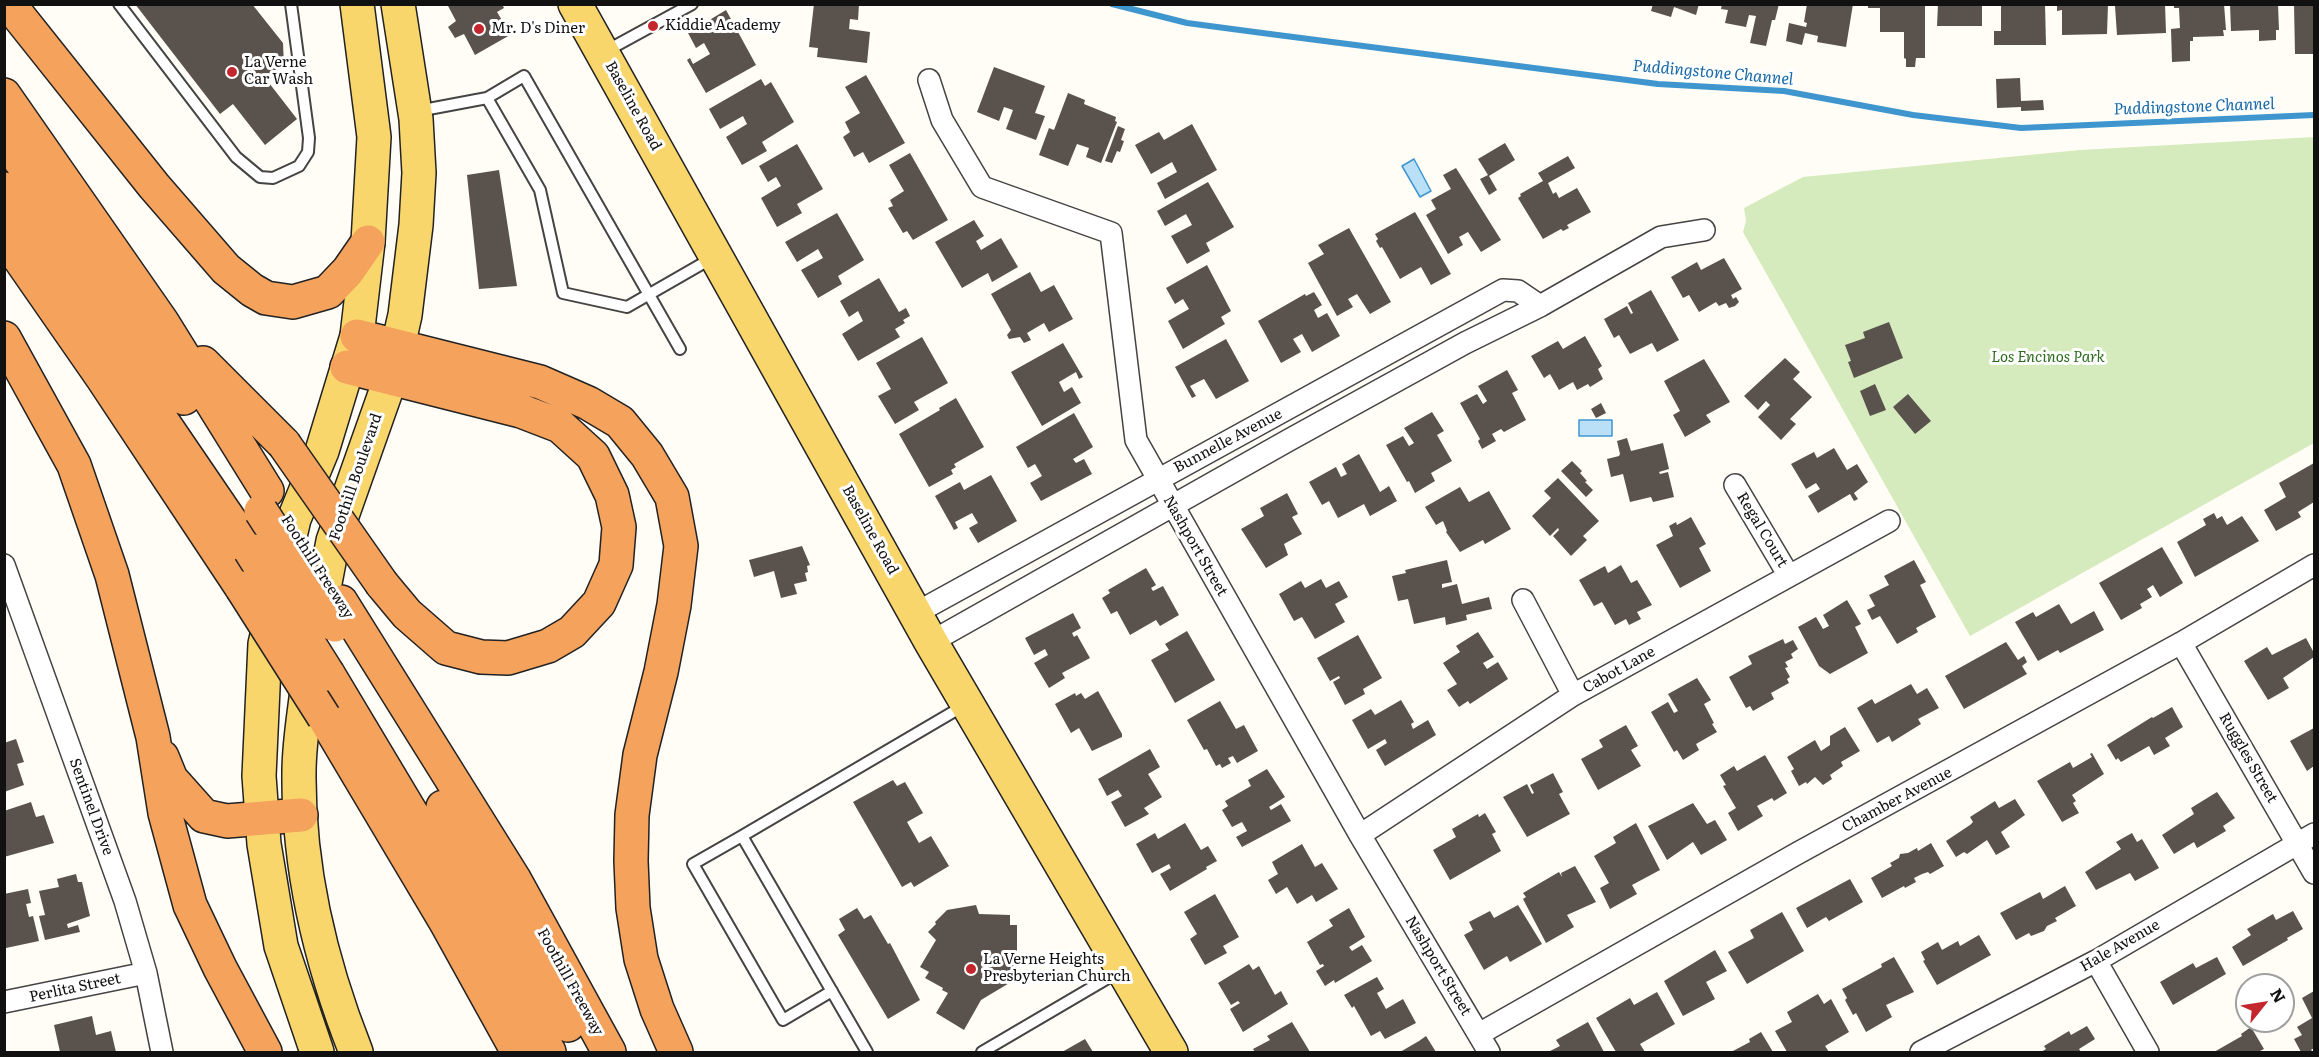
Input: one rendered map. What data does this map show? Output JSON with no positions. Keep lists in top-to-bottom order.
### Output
{
  "streets": {
    "highway": ["Foothill Freeway"],
    "main road": ["Baseline Road", "Foothill Boulevard"],
    "street": [
      "Bunnelle Avenue",
      "Regal Court",
      "Nashport Street",
      "Cabot Lane",
      "Ruggles Street",
      "Chamber Avenue",
      "Sentinel Drive",
      "Hale Avenue",
      "Perlita Street"
    ]
  },
  "crossings": [
    ["Baseline Road", "Bunnelle Avenue"],
    ["Bunnelle Avenue", "Nashport Street"],
    ["Regal Court", "Cabot Lane"],
    ["Nashport Street", "Cabot Lane"],
    ["Nashport Street", "Chamber Avenue"],
    ["Ruggles Street", "Chamber Avenue"],
    ["Ruggles Street", "Hale Avenue"],
    ["Sentinel Drive", "Perlita Street"]
  ],
  "water": ["Puddingstone Channel"],
  "parks": ["Los Encinos Park"],
  "places": [
    "Kiddie Academy",
    "Mr. D's Diner",
    "La Verne Car Wash",
    "La Verne Heights Presbyterian Church"
  ],
  "north": "top right"
}
